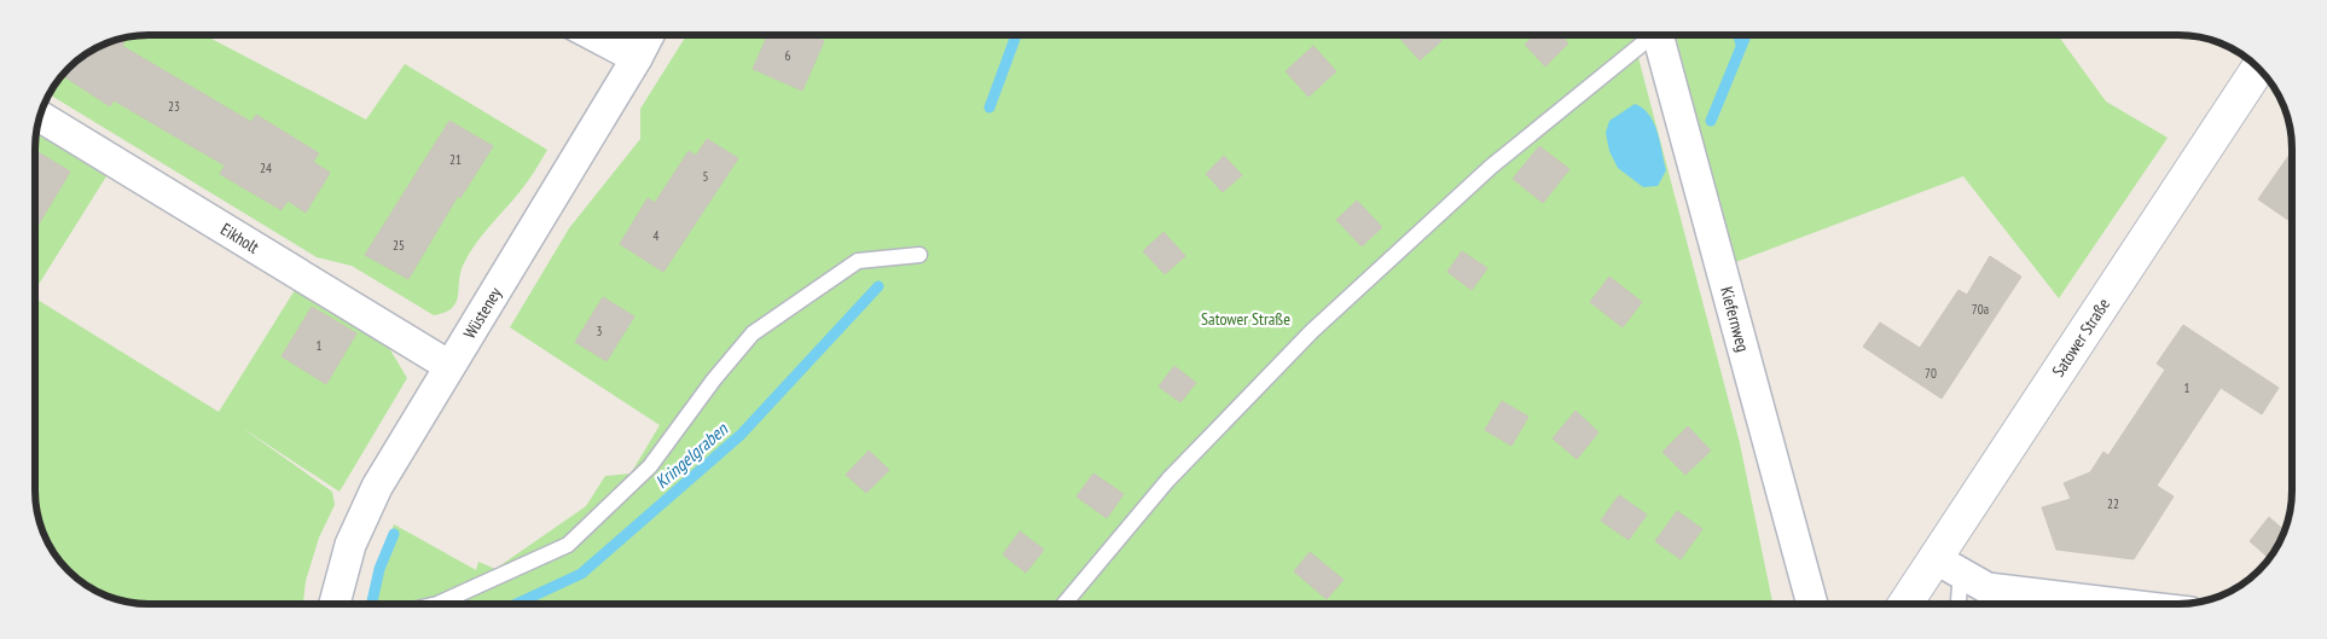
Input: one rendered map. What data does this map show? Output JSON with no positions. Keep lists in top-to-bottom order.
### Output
{
  "streets": {
    "main road": ["Satower Straße"],
    "street": ["Eikholt", "Wüsteney", "Kiefernweg"]
  },
  "crossings": [
    ["Eikholt", "Wüsteney"]
  ],
  "water": ["Kringelgraben"],
  "parks": ["Satower Straße"],
  "house_numbers": [
    "6",
    "23",
    "21",
    "24",
    "5",
    "4",
    "25",
    "70a",
    "3",
    "1",
    "70",
    "1",
    "22"
  ]
}
